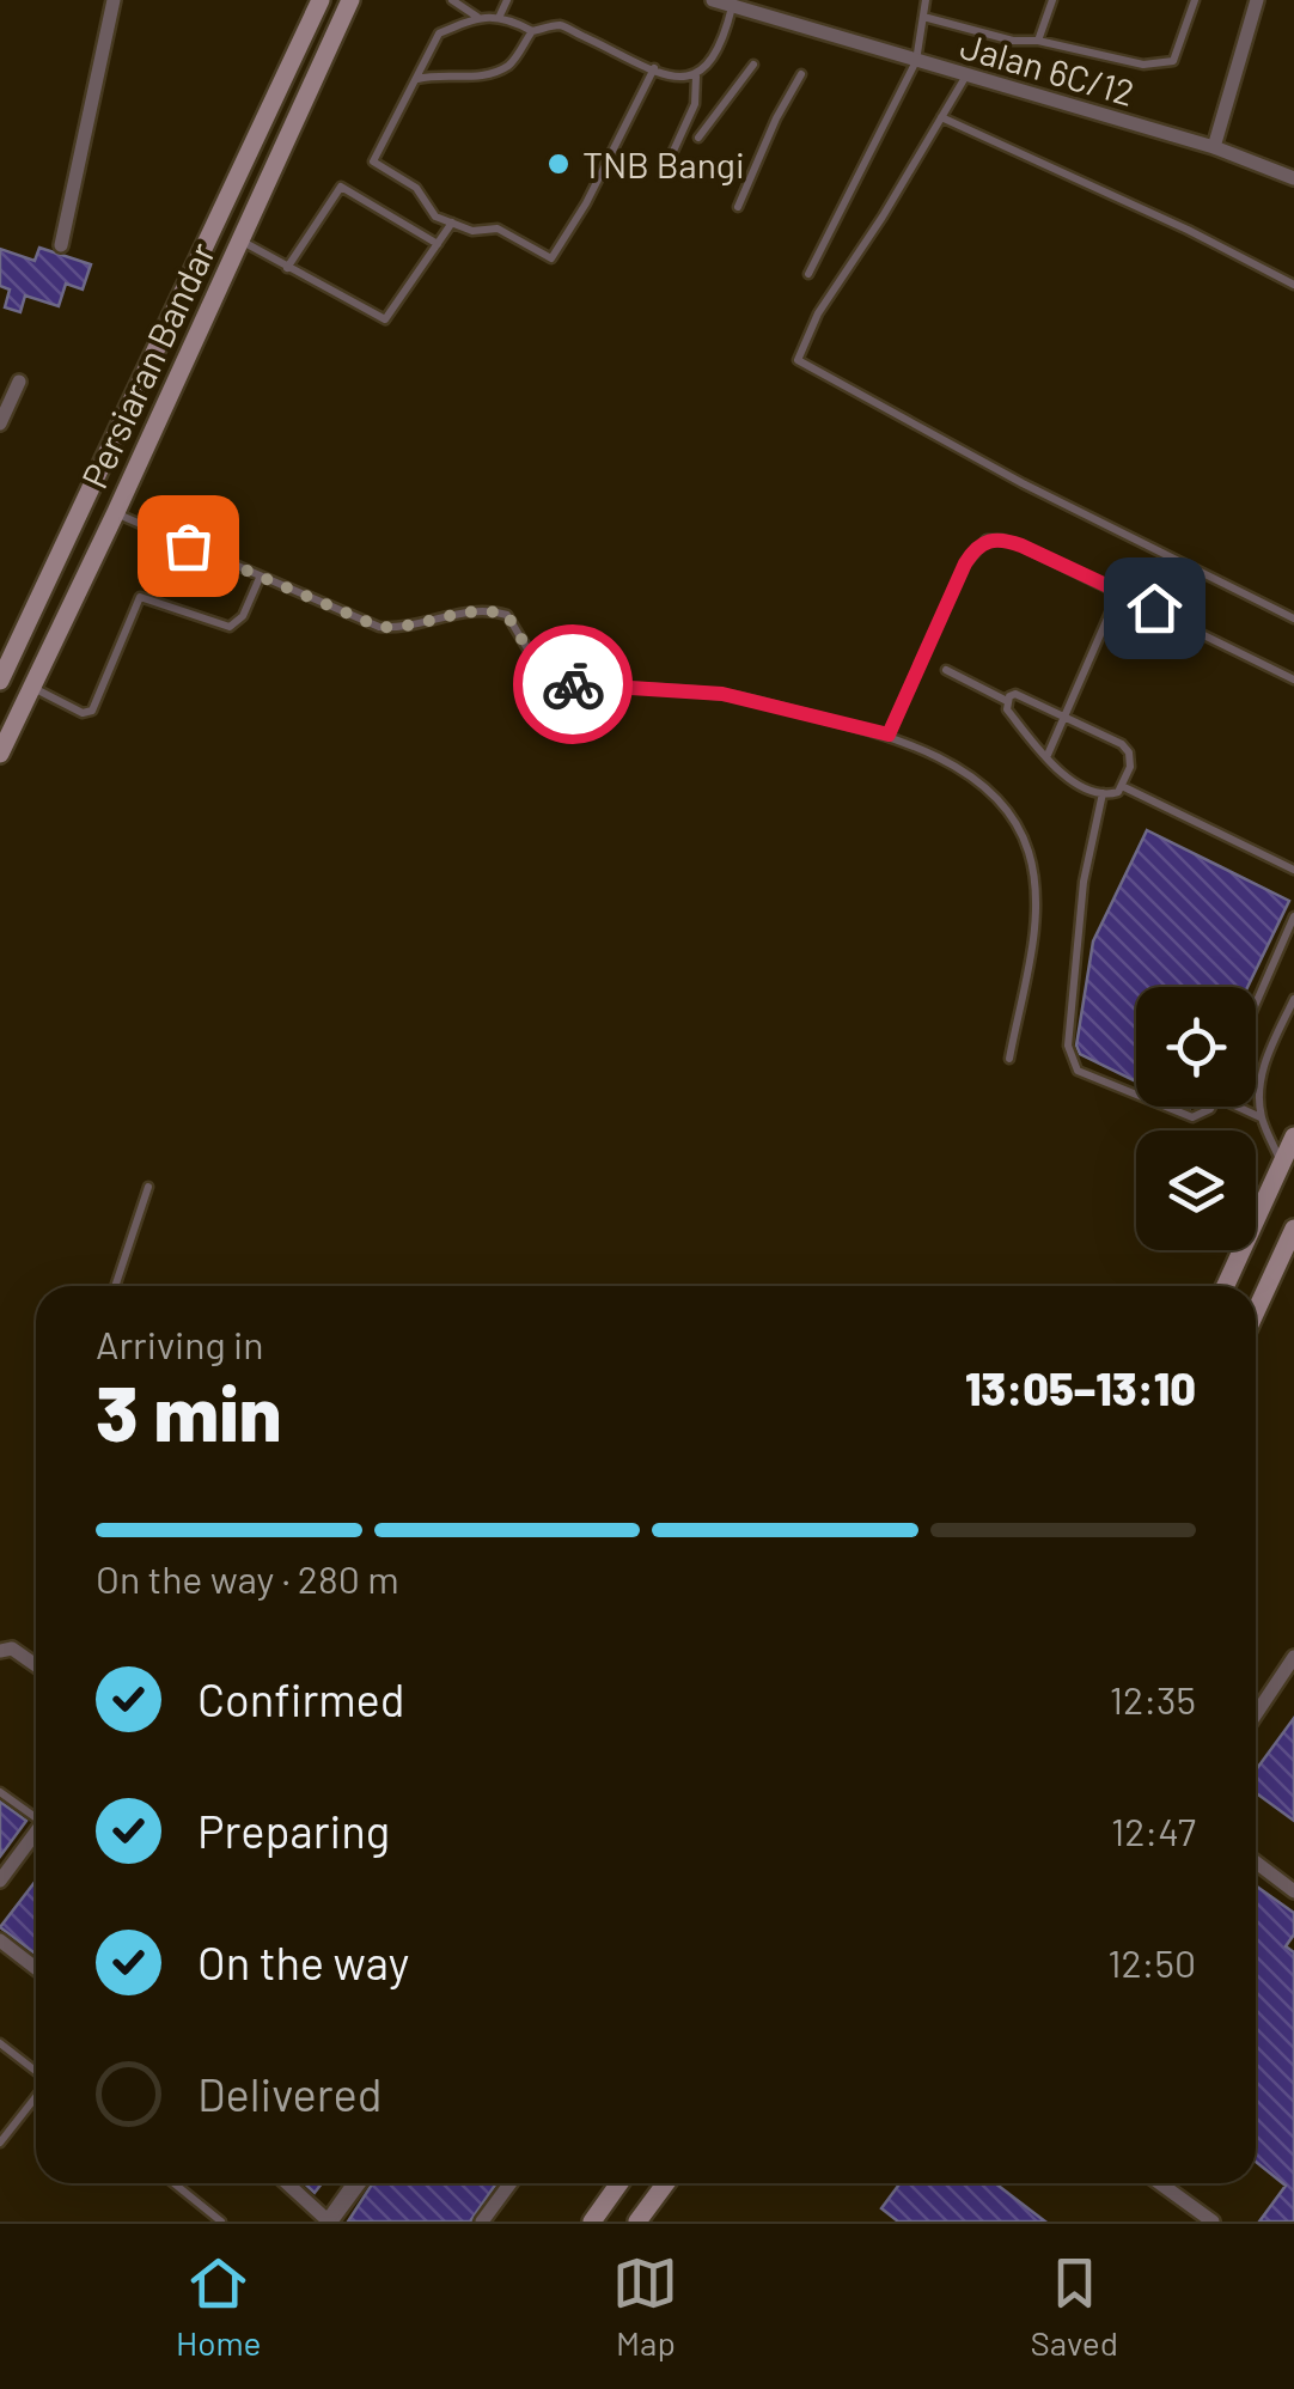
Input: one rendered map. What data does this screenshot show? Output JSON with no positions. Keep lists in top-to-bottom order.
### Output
{
  "streets": {
    "main road": ["Persiaran Bandar"],
    "street": ["Jalan 6C/12"]
  },
  "places": ["TNB Bangi"],
  "page": {
    "heading": ["3 min", "Arriving in", "13:05–13:10"],
    "bar": "On the way · 280 m",
    "list": [
      ["Confirmed", "12:35"],
      ["Preparing", "12:47"],
      ["On the way", "12:50"],
      "Delivered"
    ],
    "tabs": ["Home", "Map", "Saved"]
  }
}
